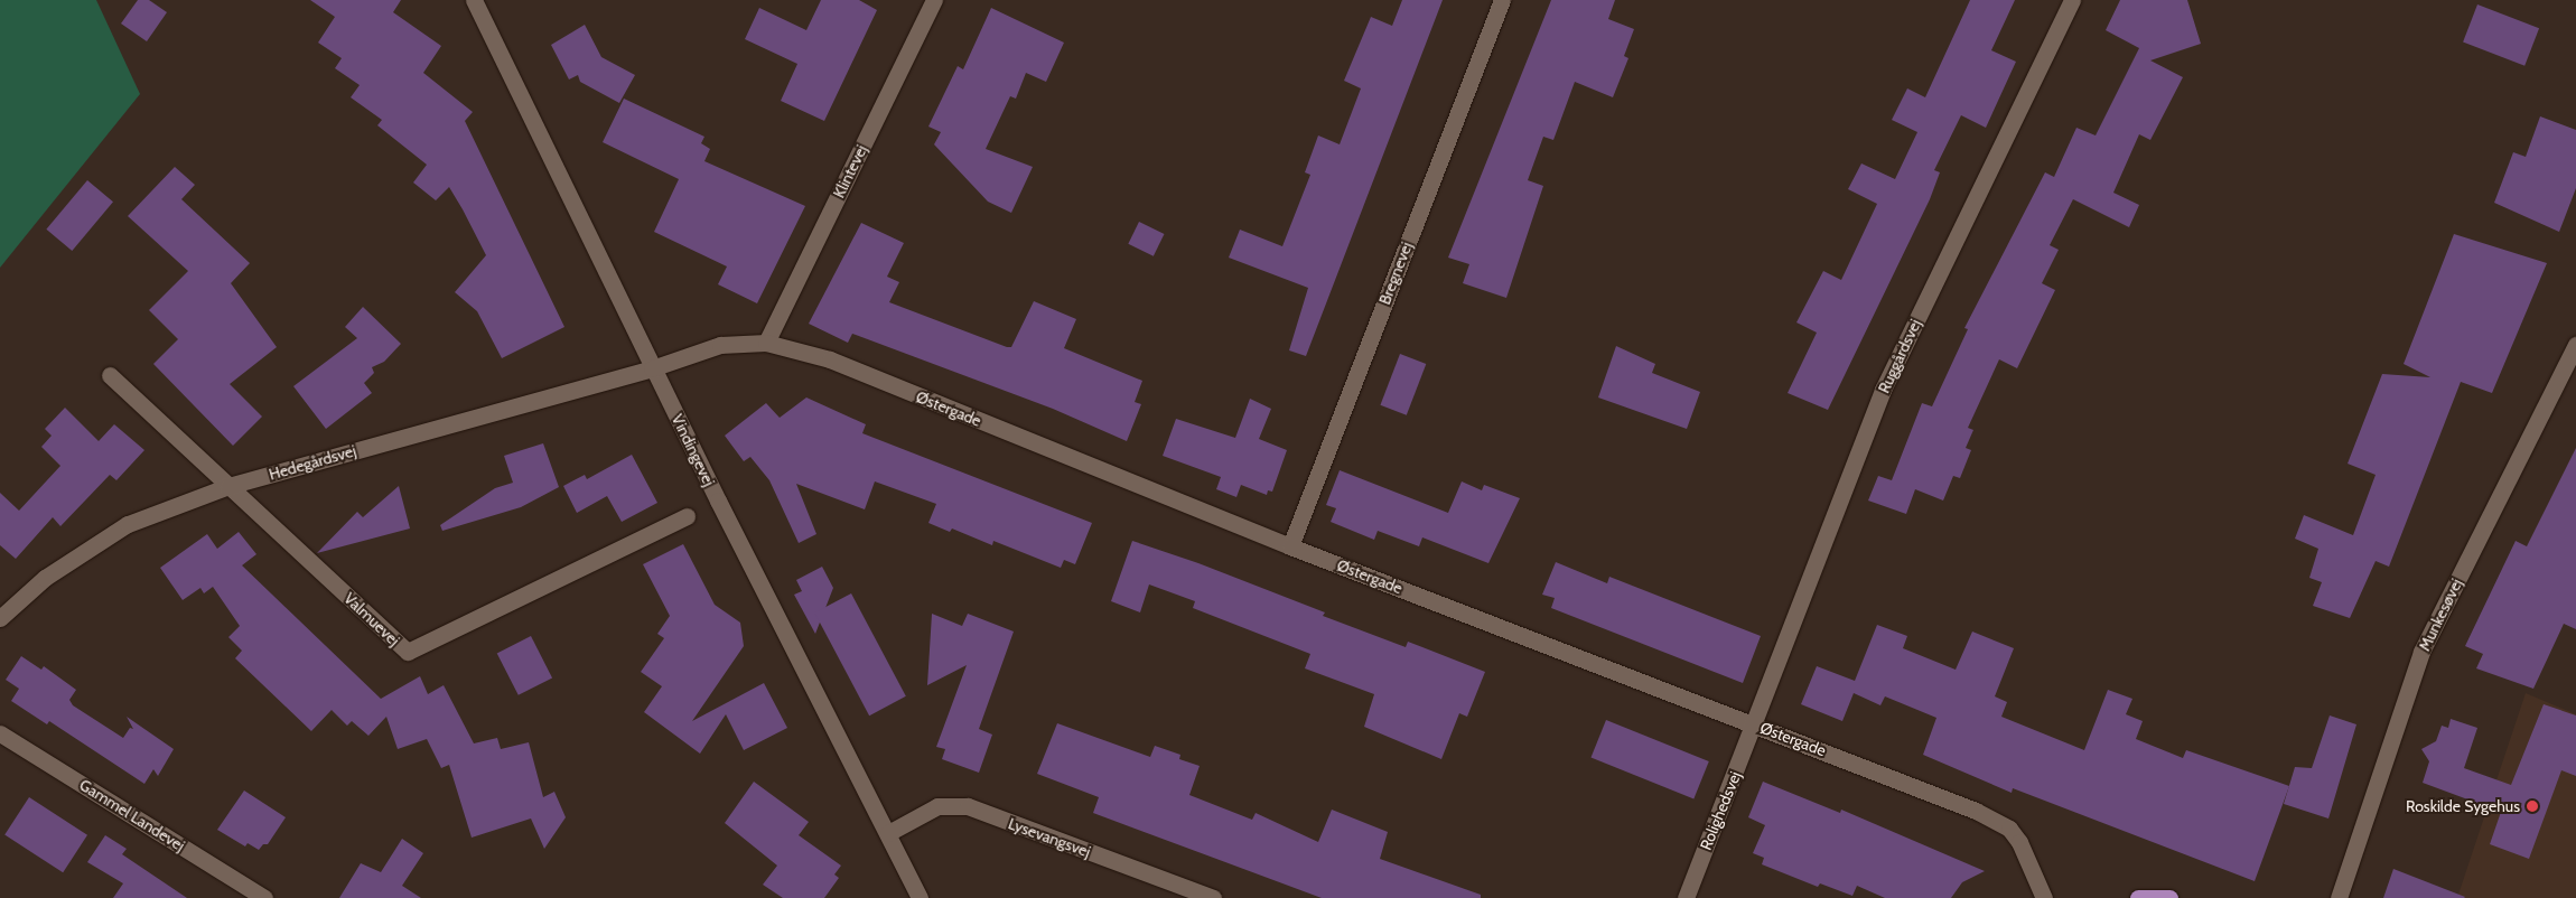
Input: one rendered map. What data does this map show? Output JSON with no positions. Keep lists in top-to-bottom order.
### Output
{
  "streets": {
    "street": [
      "Klintevej",
      "Bregnevej",
      "Ruggårdsvej",
      "Østergade",
      "Vindingevej",
      "Hedegårdsvej",
      "Munkesøvej",
      "Valmuevej",
      "Rolighedsvej",
      "Gammel Landevej",
      "Lysevangsvej"
    ]
  },
  "crossings": [
    ["Klintevej", "Østergade"],
    ["Bregnevej", "Østergade"],
    ["Ruggårdsvej", "Østergade"],
    ["Ruggårdsvej", "Rolighedsvej"],
    ["Østergade", "Vindingevej"],
    ["Østergade", "Hedegårdsvej"],
    ["Østergade", "Rolighedsvej"],
    ["Vindingevej", "Hedegårdsvej"],
    ["Vindingevej", "Lysevangsvej"],
    ["Hedegårdsvej", "Valmuevej"]
  ],
  "places": ["Roskilde Sygehus"]
}
